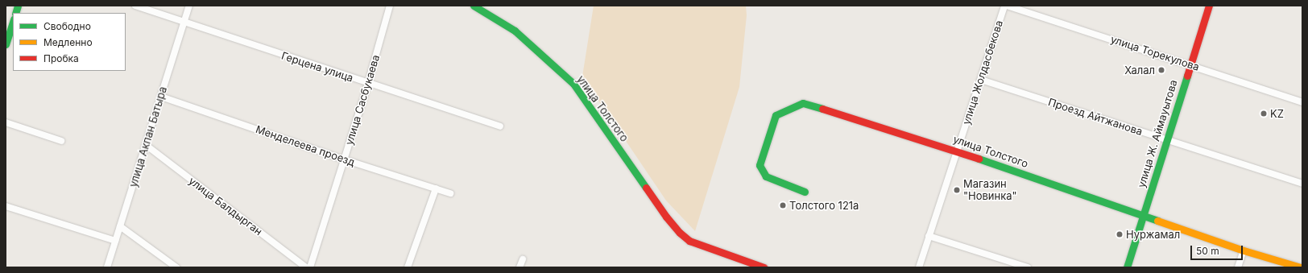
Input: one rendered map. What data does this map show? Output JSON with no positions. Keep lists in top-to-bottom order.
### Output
{
  "streets": {
    "street": [
      "улица Торекулова",
      "Герцена улица",
      "улица Жолдасбекова",
      "улица Сасбукаева",
      "улица Толстого",
      "Проезд Айтжанова",
      "улица Ж. Аймауытова",
      "улица Акпан Батыра",
      "Менделеева проезд",
      "улица Балдырган"
    ]
  },
  "crossings": [
    ["улица Торекулова", "улица Ж. Аймауытова"],
    ["Герцена улица", "улица Сасбукаева"],
    ["Герцена улица", "улица Акпан Батыра"],
    ["улица Жолдасбекова", "улица Толстого"],
    ["улица Жолдасбекова", "Проезд Айтжанова"],
    ["улица Сасбукаева", "Менделеева проезд"],
    ["улица Толстого", "улица Ж. Аймауытова"],
    ["Проезд Айтжанова", "улица Ж. Аймауытова"],
    ["улица Акпан Батыра", "Менделеева проезд"],
    ["улица Акпан Батыра", "улица Балдырган"]
  ],
  "places": [
    "Халал",
    "KZ",
    "Магазин \"Новинка\"",
    "Толстого 121а",
    "Нуржамал"
  ],
  "legend": ["Свободно", "Медленно", "Пробка"],
  "scale_bar": "50 m"
}
